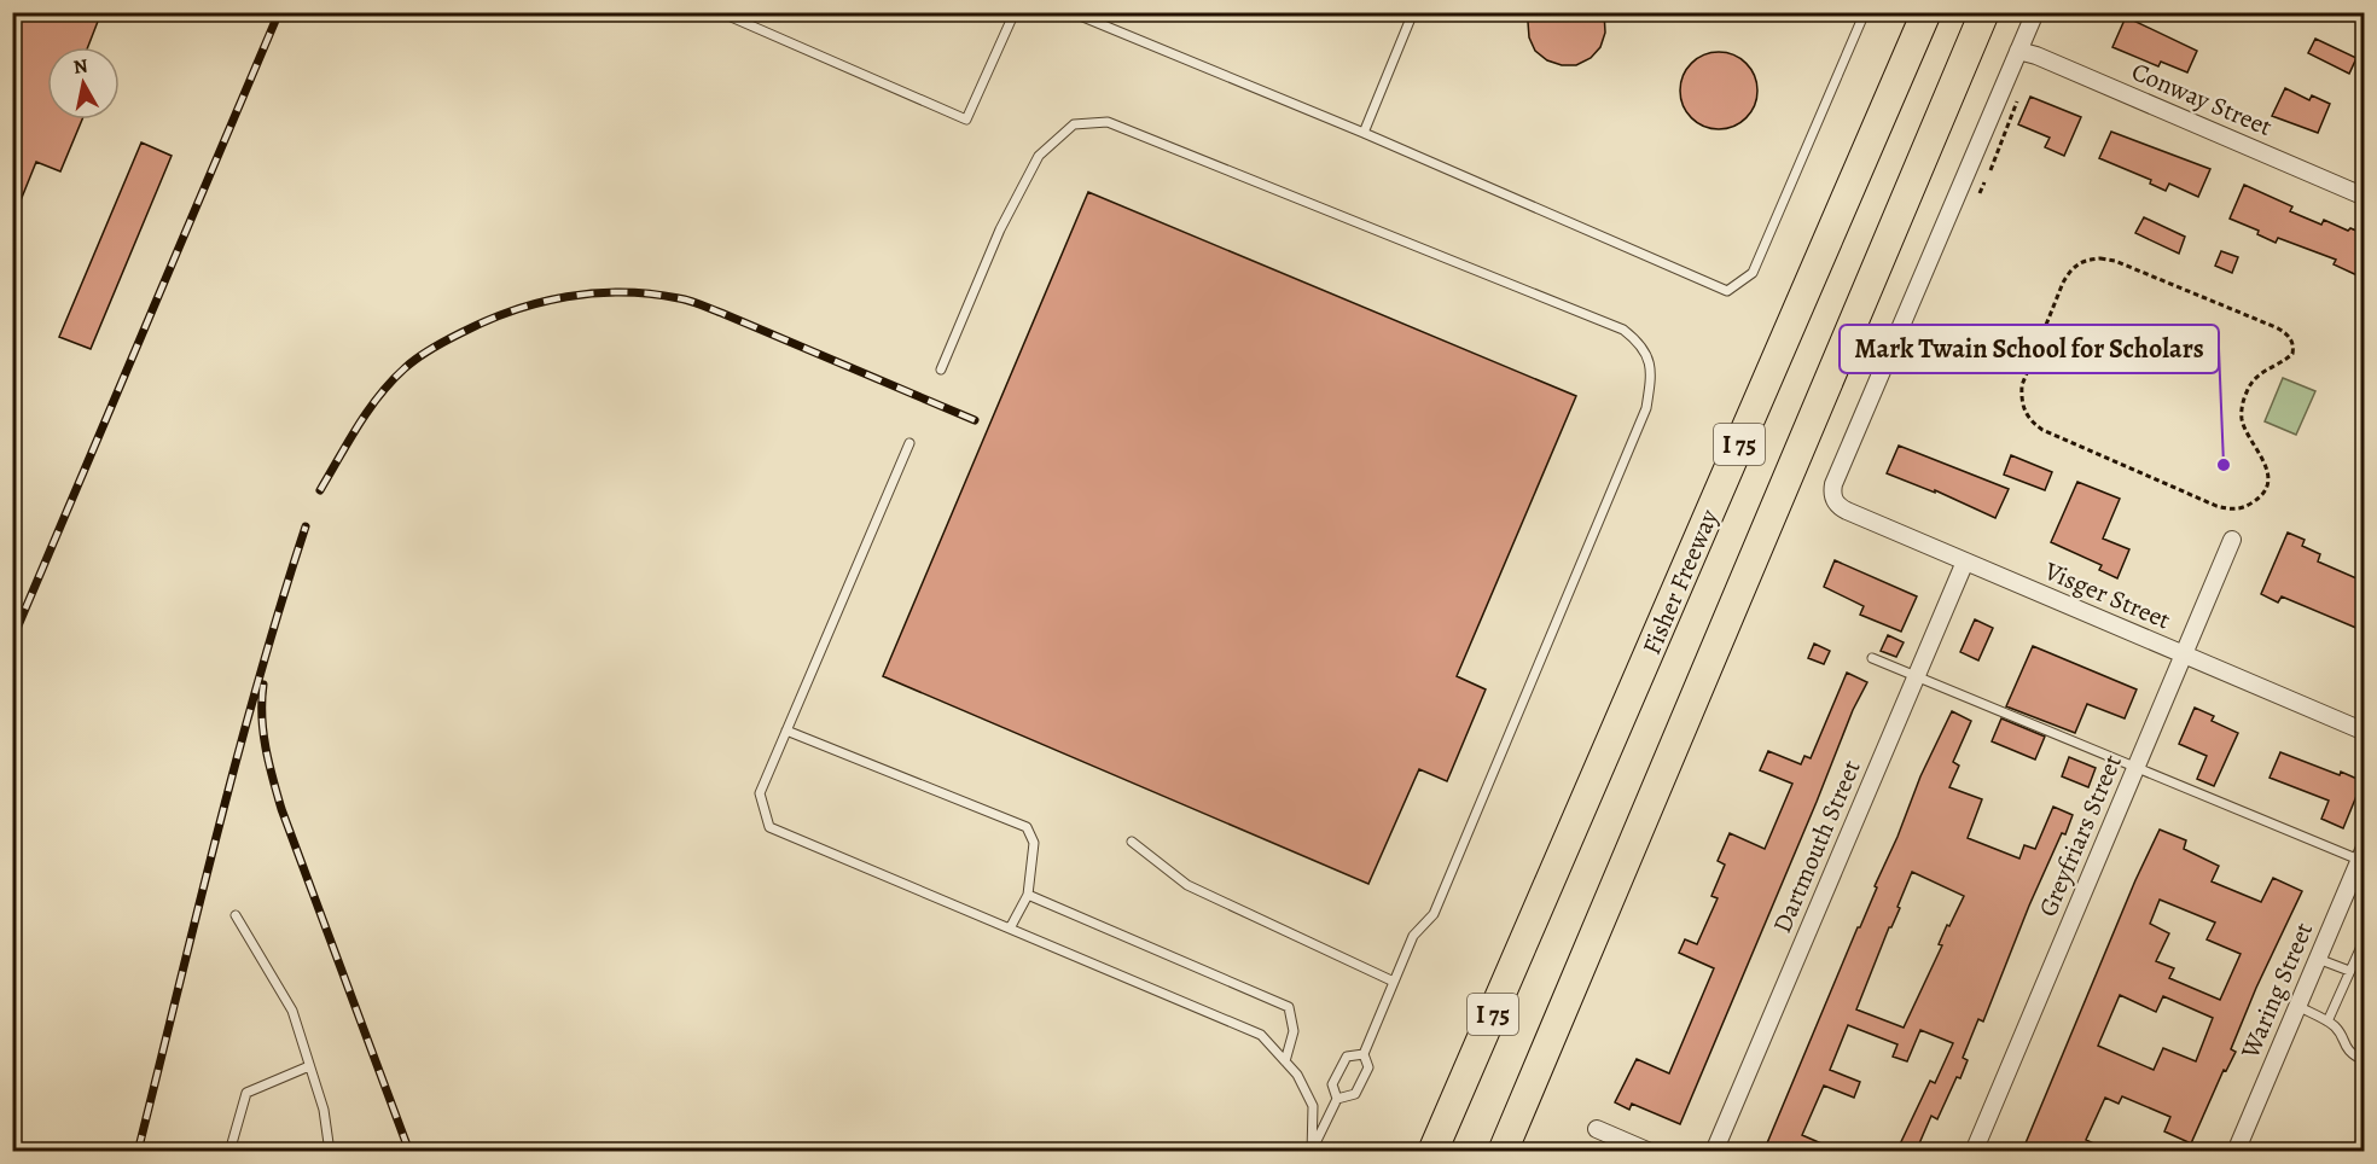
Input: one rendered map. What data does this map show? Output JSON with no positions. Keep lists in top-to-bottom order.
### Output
{
  "streets": {
    "highway": ["I 75", "Fisher Freeway"],
    "street": [
      "Conway Street",
      "Visger Street",
      "Greyfriars Street",
      "Dartmouth Street",
      "Waring Street"
    ]
  },
  "crossings": [
    ["Conway Street", "Visger Street"],
    ["Visger Street", "Greyfriars Street"],
    ["Visger Street", "Dartmouth Street"]
  ],
  "places": ["Mark Twain School for Scholars"],
  "north": "top"
}
